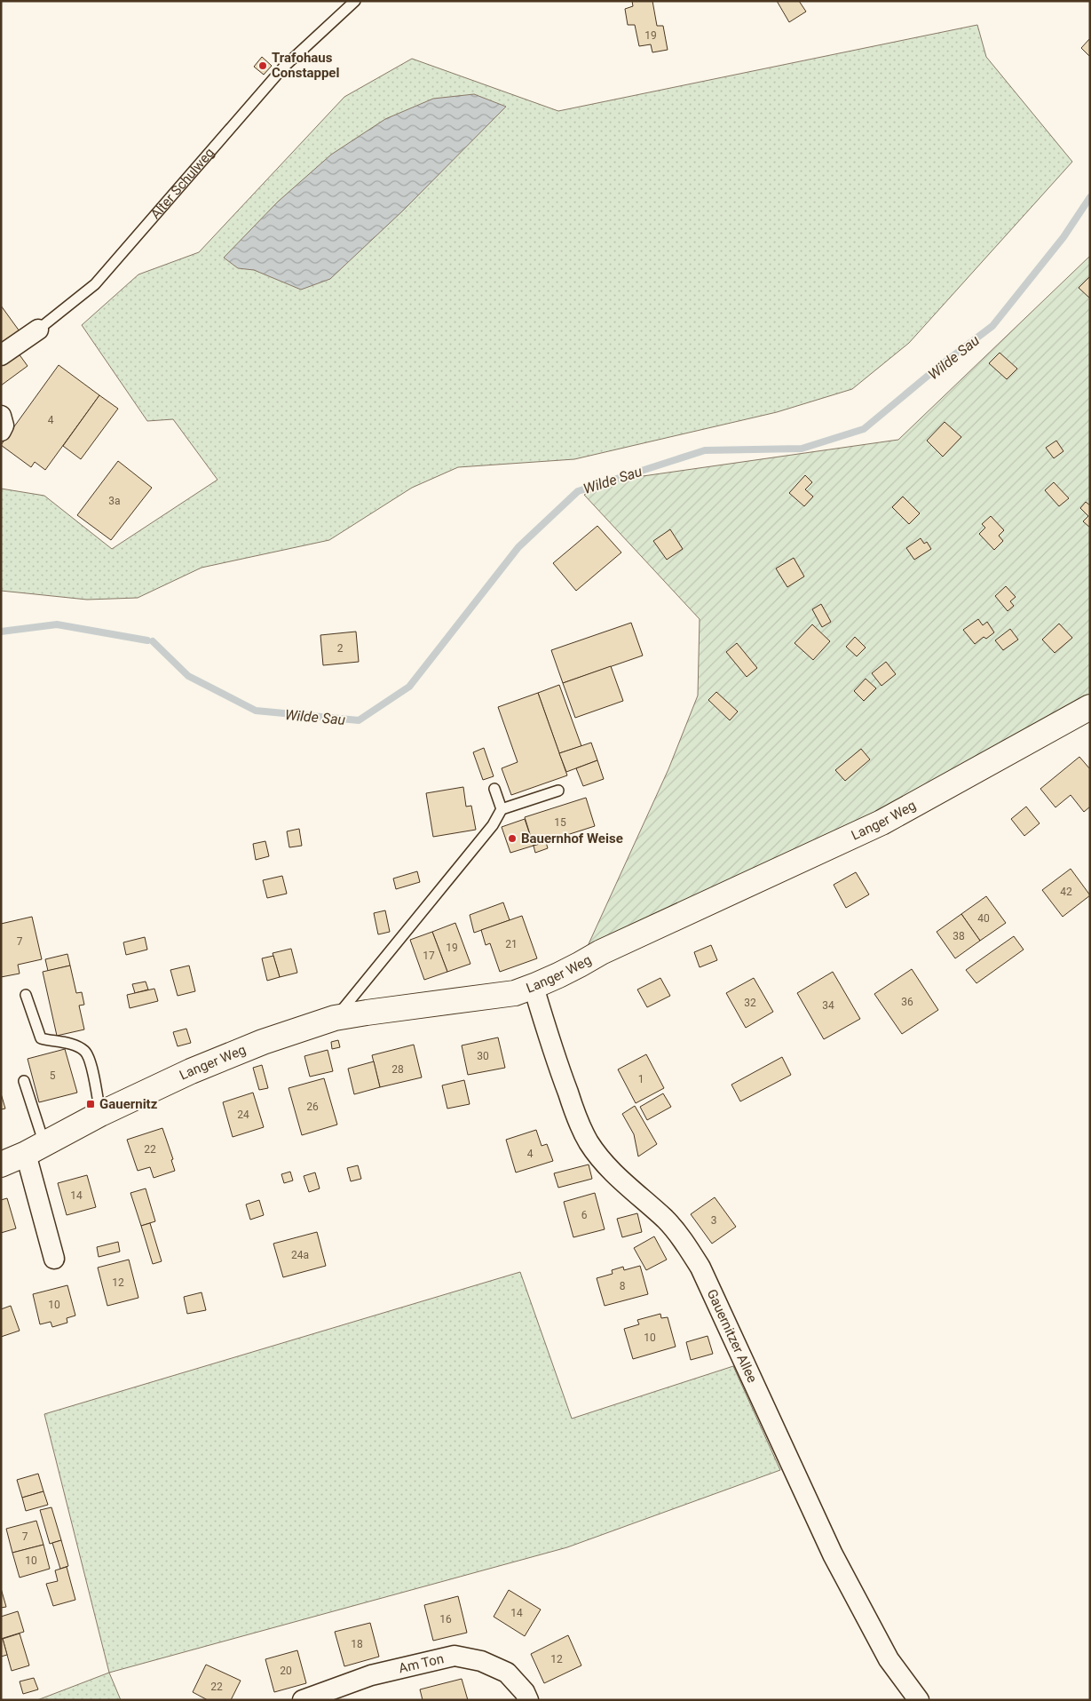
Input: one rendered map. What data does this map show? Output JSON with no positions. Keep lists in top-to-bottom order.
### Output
{
  "streets": {
    "street": [
      "Alter Schulweg",
      "Langer Weg",
      "Gauernitzer Allee",
      "Am Ton"
    ]
  },
  "crossings": [
    ["Langer Weg", "Gauernitzer Allee"]
  ],
  "water": ["Wilde Sau"],
  "places": {
    "other": ["Trafohaus Constappel", "Bauernhof Weise"],
    "transit": ["Gauernitz"]
  },
  "house_numbers": [
    "19",
    "4",
    "3a",
    "2",
    "15",
    "42",
    "40",
    "38",
    "7",
    "21",
    "19",
    "17",
    "36",
    "32",
    "34",
    "30",
    "28",
    "5",
    "1",
    "26",
    "24",
    "22",
    "4",
    "14",
    "6",
    "3",
    "24a",
    "12",
    "8",
    "10",
    "10",
    "7",
    "10",
    "14",
    "16",
    "18",
    "12",
    "20",
    "22"
  ]
}
